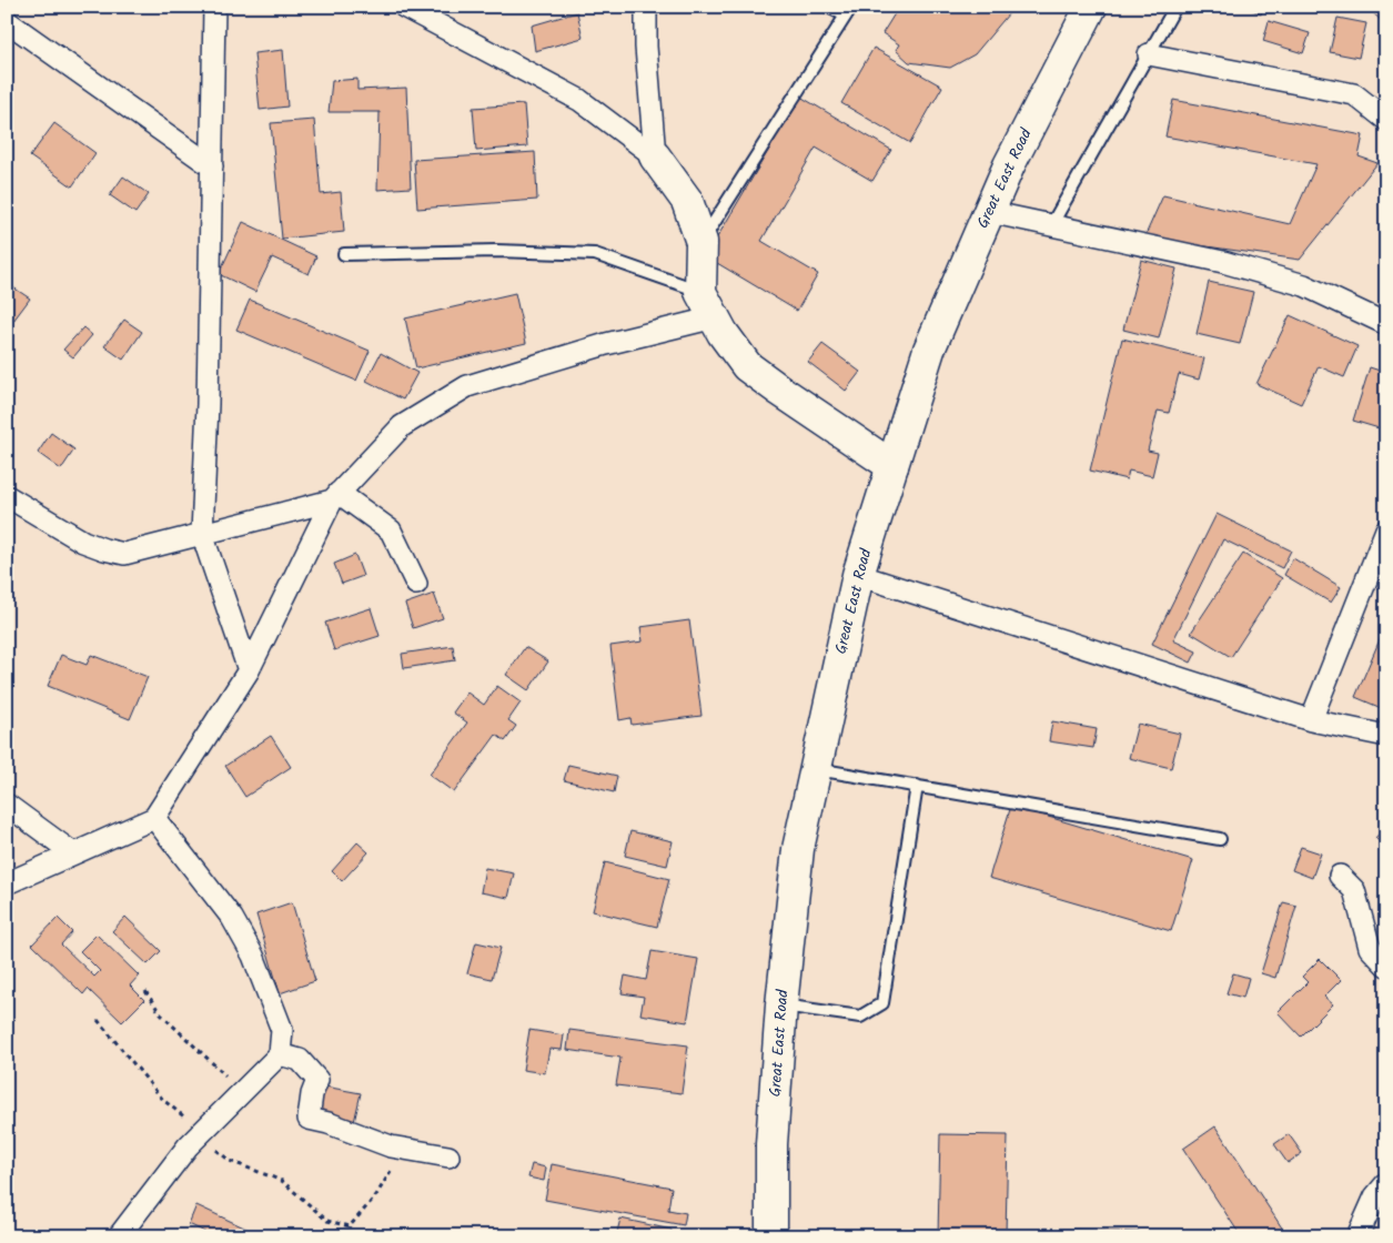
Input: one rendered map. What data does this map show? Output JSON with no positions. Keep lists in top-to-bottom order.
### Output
{
  "streets": {
    "main road": ["Great East Road"]
  }
}
